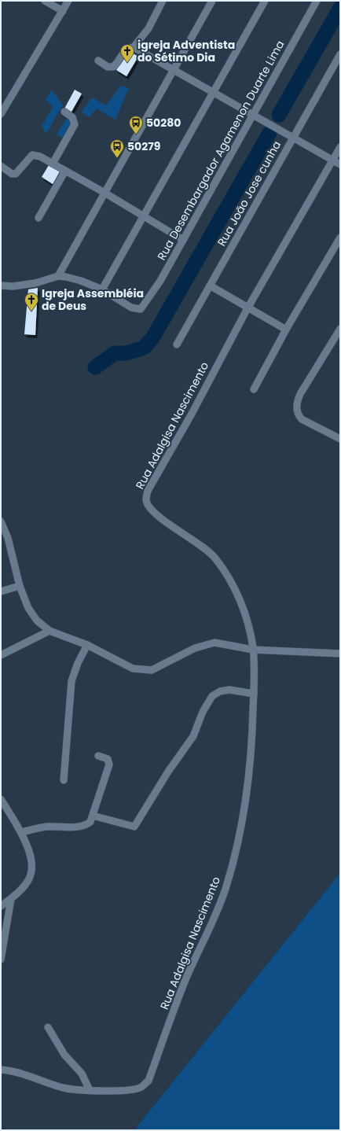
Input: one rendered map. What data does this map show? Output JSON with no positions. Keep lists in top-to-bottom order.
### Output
{
  "streets": {
    "street": ["Rua Desembargador Agamenon Duarte Lima", "Rua João Jose cunha", "Rua Adalgisa Nascimento"]
  },
  "places": {
    "church": ["igreja Adventista do Sétimo Dia", "Igreja Assembléia de Deus"],
    "bus stop": ["50280", "50279"]
  }
}
